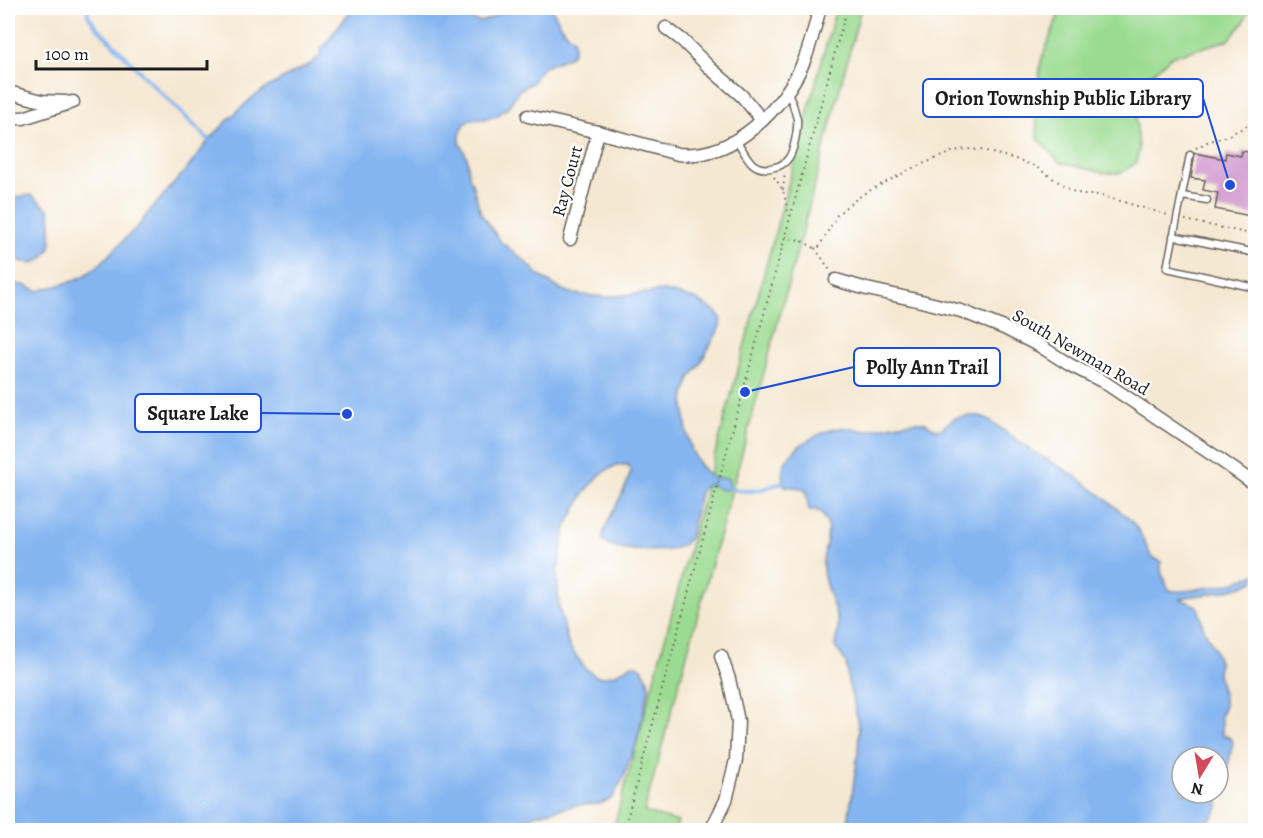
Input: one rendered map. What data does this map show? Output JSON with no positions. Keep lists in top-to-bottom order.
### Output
{
  "streets": {
    "street": ["Ray Court", "South Newman Road"]
  },
  "places": ["Orion Township Public Library", "Polly Ann Trail", "Square Lake"],
  "scale_bar": "100 m",
  "north": "bottom"
}
